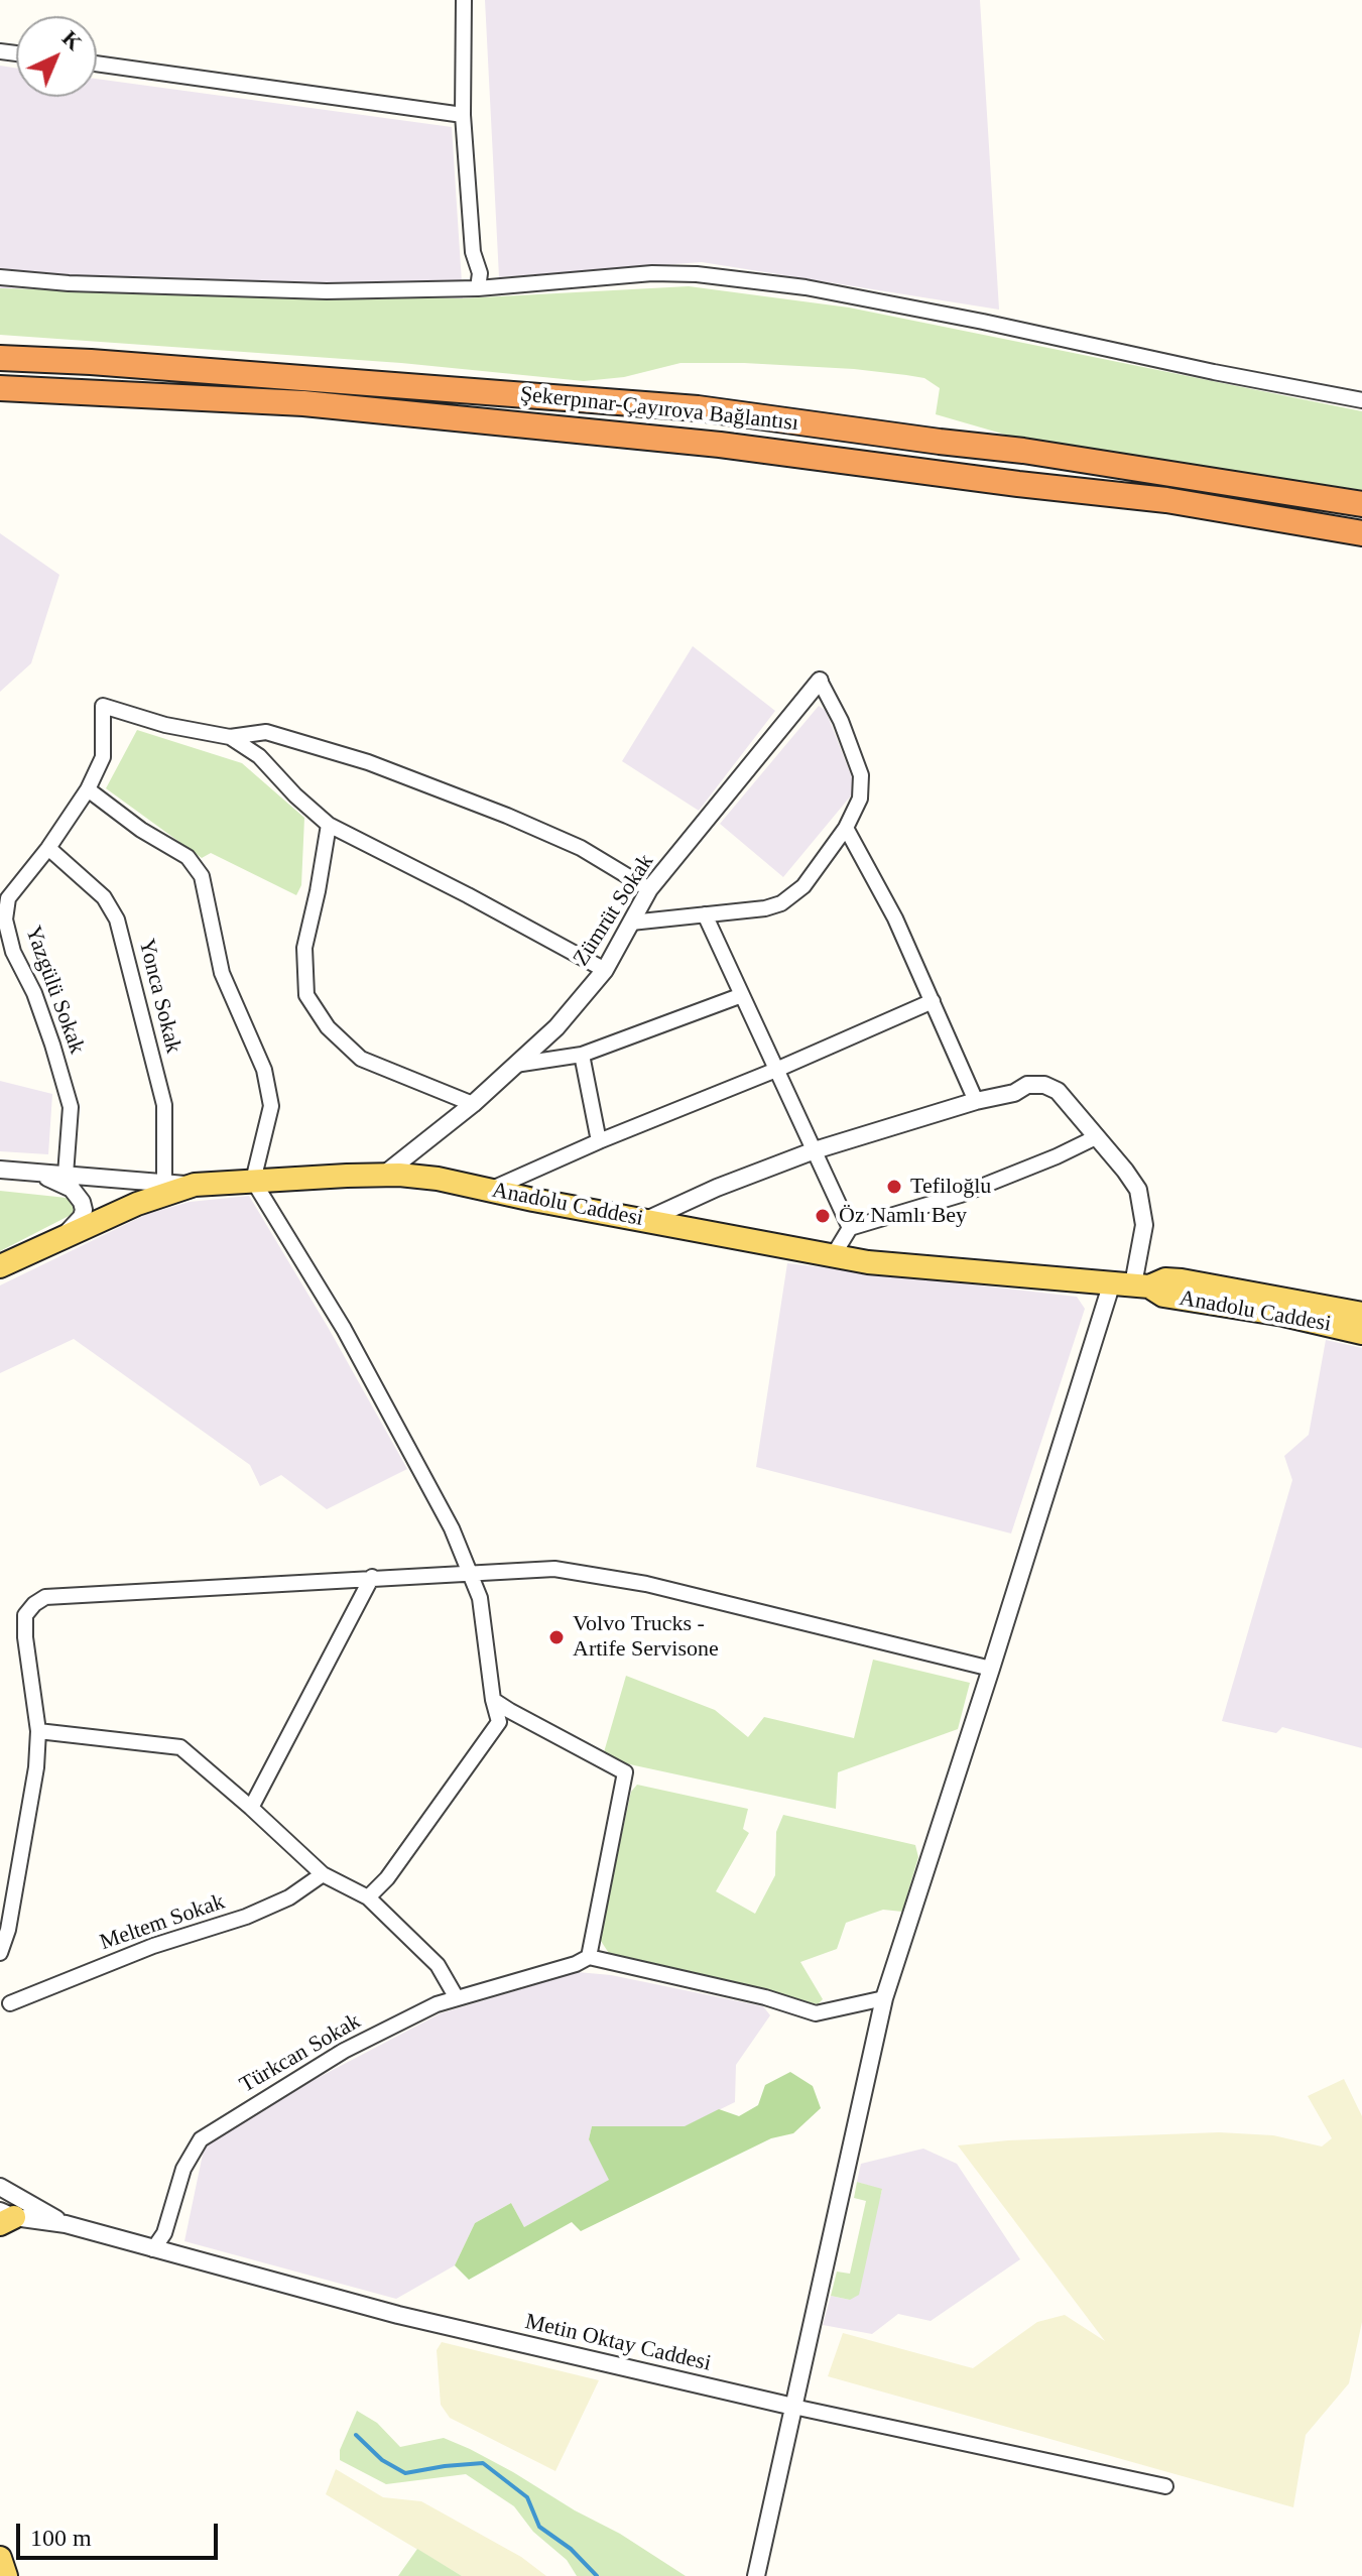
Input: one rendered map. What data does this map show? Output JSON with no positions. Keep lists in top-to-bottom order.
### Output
{
  "streets": {
    "highway": ["Şekerpınar-Çayırova Bağlantısı"],
    "main road": ["Anadolu Caddesi"],
    "street": [
      "Zümrüt Sokak",
      "Yazgülü Sokak",
      "Yonca Sokak",
      "Meltem Sokak",
      "Türkcan Sokak",
      "Metin Oktay Caddesi"
    ]
  },
  "crossings": [
    ["Zümrüt Sokak", "Anadolu Caddesi"],
    ["Yazgülü Sokak", "Yonca Sokak"],
    ["Türkcan Sokak", "Metin Oktay Caddesi"]
  ],
  "places": ["Tefiloğlu", "Öz Namlı Bey", "Volvo Trucks - Artife Servisone"],
  "scale_bar": "100 m",
  "north": "top right"
}
